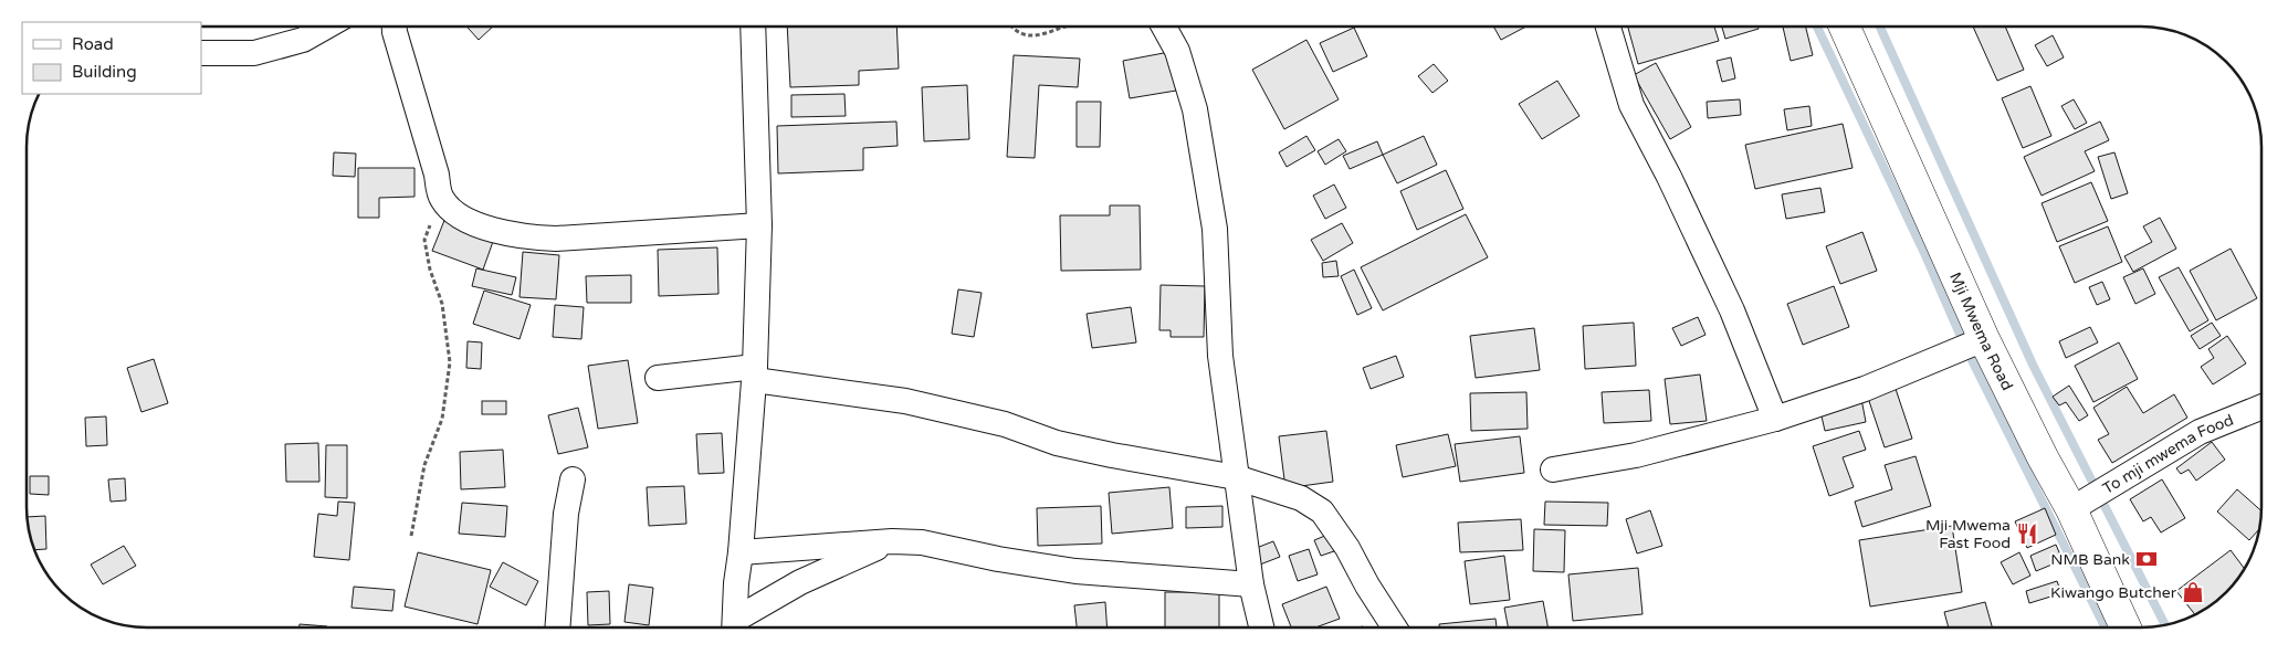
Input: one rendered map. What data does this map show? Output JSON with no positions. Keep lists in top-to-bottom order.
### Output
{
  "streets": {
    "main road": ["Mji Mwema Road"],
    "street": ["To mji mwema Food"]
  },
  "crossings": [
    ["Mji Mwema Road", "To mji mwema Food"]
  ],
  "places": {
    "restaurant": ["Mji Mwema Fast Food"],
    "bank": ["NMB Bank"],
    "shop": ["Kiwango Butcher"]
  },
  "legend": ["Road", "Building"]
}
